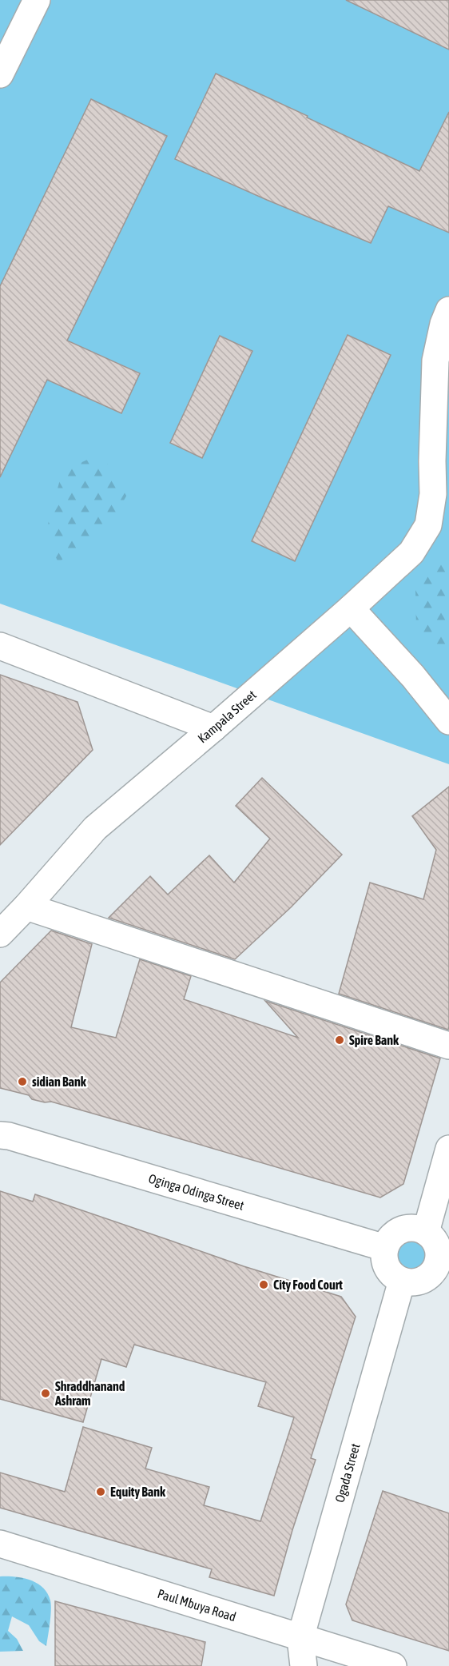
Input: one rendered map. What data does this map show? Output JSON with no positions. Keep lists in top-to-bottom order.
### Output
{
  "streets": {
    "street": [
      "Kampala Street",
      "Oginga Odinga Street",
      "Ogada Street",
      "Paul Mbuya Road"
    ]
  },
  "crossings": [
    ["Oginga Odinga Street", "Ogada Street"],
    ["Ogada Street", "Paul Mbuya Road"]
  ],
  "places": [
    "Spire Bank",
    "sidian Bank",
    "City Food Court",
    "Shraddhanand Ashram",
    "Equity Bank"
  ]
}
